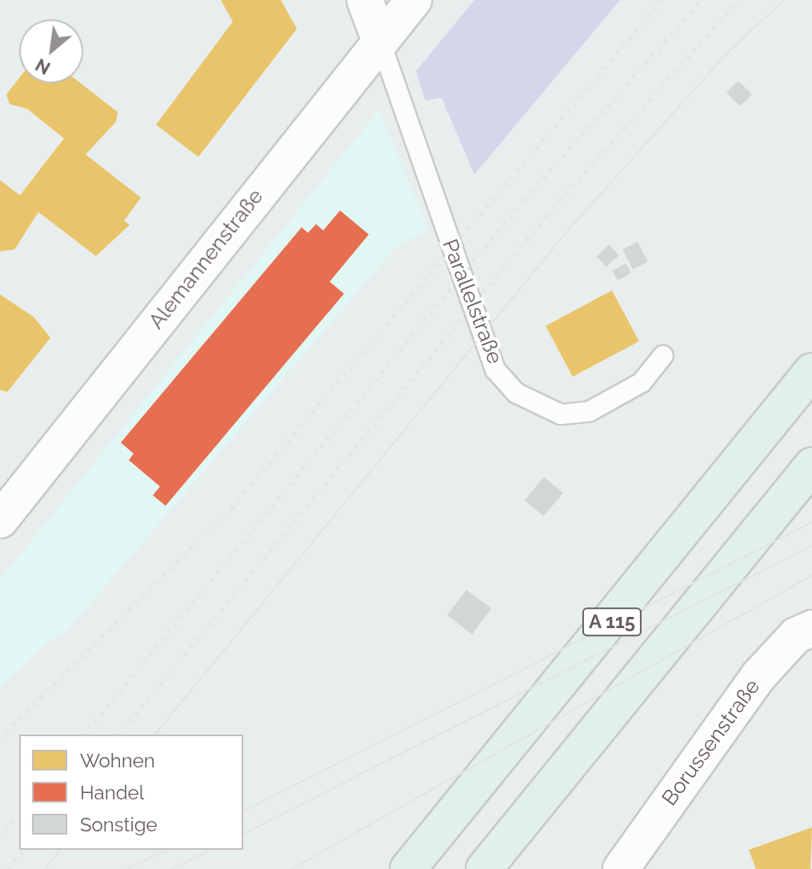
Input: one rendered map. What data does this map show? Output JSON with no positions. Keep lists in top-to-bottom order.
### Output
{
  "streets": {
    "highway": ["A 115"],
    "street": ["Alemannenstraße", "Borussenstraße"],
    "lane": ["Parallelstraße"]
  },
  "crossings": [
    ["Alemannenstraße", "Parallelstraße"]
  ],
  "legend": ["Wohnen", "Handel", "Sonstige"],
  "north": "bottom left"
}
